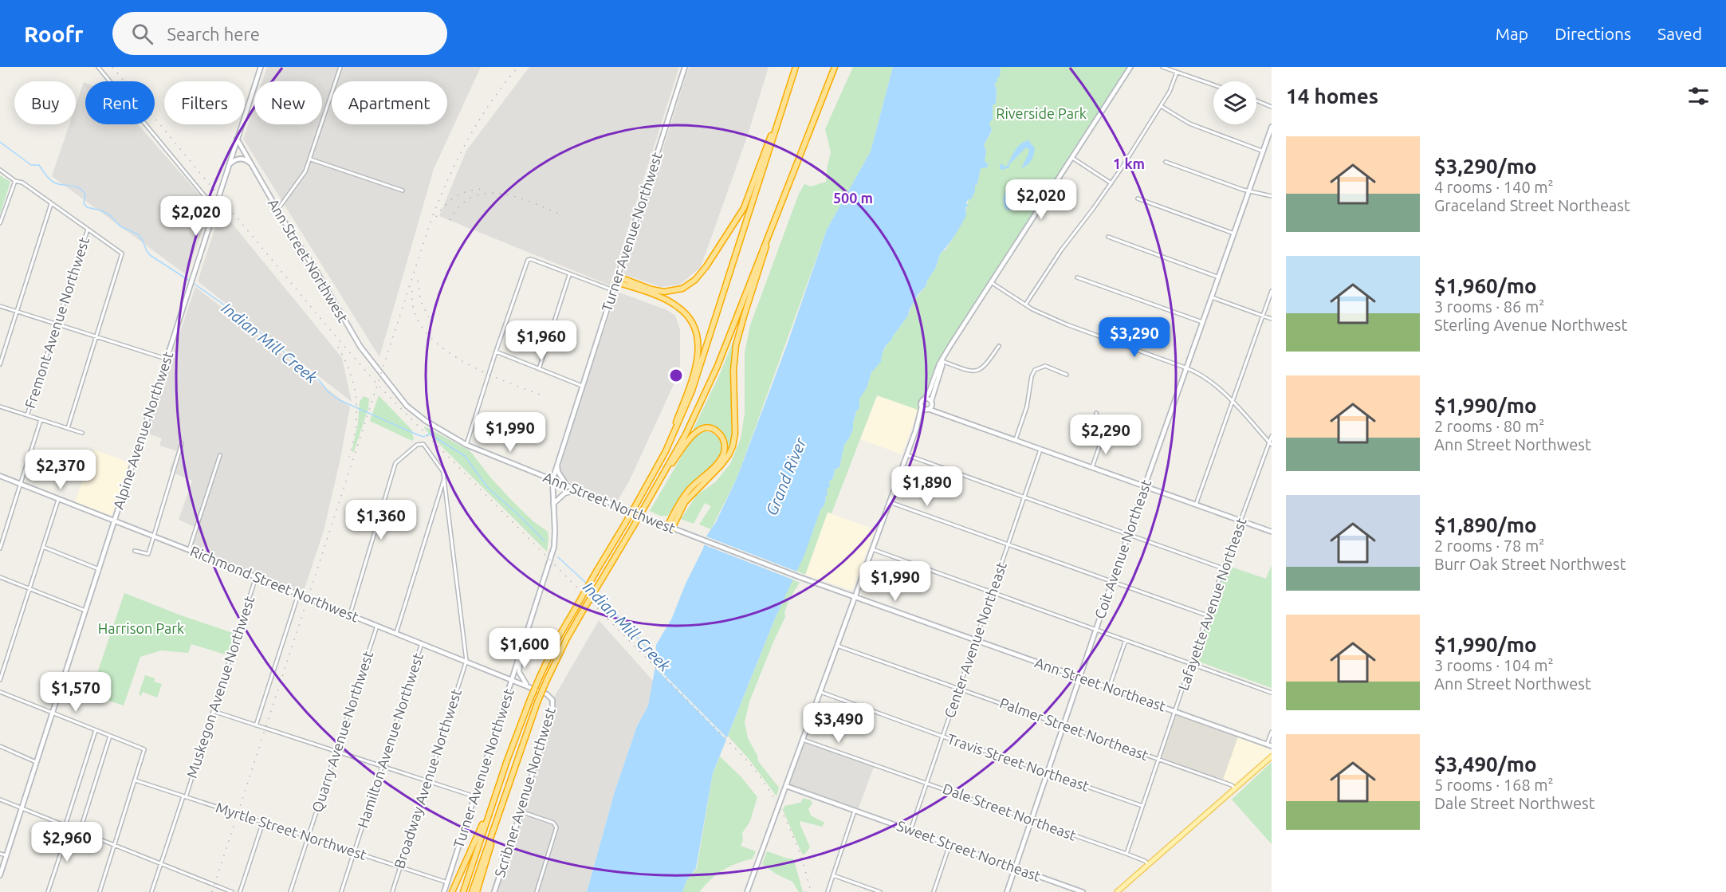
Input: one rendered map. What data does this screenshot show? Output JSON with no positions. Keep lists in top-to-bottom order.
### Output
{
  "streets": {
    "street": [
      "Turner Avenue Northwest",
      "Ann Street Northwest",
      "Fremont Avenue Northwest",
      "Alpine Avenue Northwest",
      "Coit Avenue Northeast",
      "Richmond Street Northwest",
      "Lafayette Avenue Northeast",
      "Center Avenue Northeast",
      "Ann Street Northeast",
      "Muskegon Avenue Northwest",
      "Palmer Street Northeast",
      "Quarry Avenue Northwest",
      "Hamilton Avenue Northwest",
      "Travis Street Northeast",
      "Broadway Avenue Northwest",
      "Scribner Avenue Northwest",
      "Dale Street Northeast",
      "Myrtle Street Northwest",
      "Sweet Street Northeast"
    ]
  },
  "crossings": [
    ["Turner Avenue Northwest", "Ann Street Northwest"],
    ["Turner Avenue Northwest", "Richmond Street Northwest"],
    ["Turner Avenue Northwest", "Myrtle Street Northwest"],
    ["Ann Street Northwest", "Alpine Avenue Northwest"],
    ["Ann Street Northwest", "Ann Street Northeast"],
    ["Fremont Avenue Northwest", "Richmond Street Northwest"],
    ["Alpine Avenue Northwest", "Richmond Street Northwest"],
    ["Coit Avenue Northeast", "Ann Street Northeast"],
    ["Coit Avenue Northeast", "Palmer Street Northeast"],
    ["Coit Avenue Northeast", "Travis Street Northeast"],
    ["Coit Avenue Northeast", "Dale Street Northeast"],
    ["Coit Avenue Northeast", "Sweet Street Northeast"],
    ["Richmond Street Northwest", "Muskegon Avenue Northwest"],
    ["Richmond Street Northwest", "Quarry Avenue Northwest"],
    ["Richmond Street Northwest", "Hamilton Avenue Northwest"],
    ["Richmond Street Northwest", "Broadway Avenue Northwest"],
    ["Richmond Street Northwest", "Scribner Avenue Northwest"],
    ["Lafayette Avenue Northeast", "Ann Street Northeast"],
    ["Lafayette Avenue Northeast", "Palmer Street Northeast"],
    ["Lafayette Avenue Northeast", "Travis Street Northeast"],
    ["Lafayette Avenue Northeast", "Dale Street Northeast"],
    ["Center Avenue Northeast", "Ann Street Northeast"],
    ["Center Avenue Northeast", "Palmer Street Northeast"],
    ["Center Avenue Northeast", "Travis Street Northeast"],
    ["Center Avenue Northeast", "Dale Street Northeast"],
    ["Center Avenue Northeast", "Sweet Street Northeast"],
    ["Muskegon Avenue Northwest", "Myrtle Street Northwest"],
    ["Quarry Avenue Northwest", "Myrtle Street Northwest"],
    ["Hamilton Avenue Northwest", "Myrtle Street Northwest"],
    ["Broadway Avenue Northwest", "Myrtle Street Northwest"]
  ],
  "water": ["Indian Mill Creek", "Grand River"],
  "parks": ["Riverside Park", "Harrison Park"],
  "page": {
    "header": "Roofr",
    "search": "Search here",
    "nav": ["Map", "Directions", "Saved"],
    "heading": "14 homes",
    "chip": [
      "Buy",
      "Rent",
      "Filters",
      "New",
      "Apartment"
    ],
    "list": [
      {
        "name": "$3,290/mo",
        "note": "4 rooms · 140 m² · Graceland Street Northeast"
      },
      {
        "name": "$1,960/mo",
        "note": "3 rooms · 86 m² · Sterling Avenue Northwest"
      },
      {
        "name": "$1,990/mo",
        "note": "2 rooms · 80 m² · Ann Street Northwest"
      },
      {
        "name": "$1,890/mo",
        "note": "2 rooms · 78 m² · Burr Oak Street Northwest"
      },
      {
        "name": "$1,990/mo",
        "note": "3 rooms · 104 m² · Ann Street Northwest"
      },
      {
        "name": "$3,490/mo",
        "note": "5 rooms · 168 m² · Dale Street Northwest"
      }
    ],
    "price": [
      "$2,020",
      "$2,020",
      "$3,290",
      "$1,960",
      "$1,990",
      "$2,290",
      "$2,370",
      "$1,890",
      "$1,360",
      "$1,990",
      "$1,600",
      "$1,570",
      "$3,490",
      "$2,960"
    ]
  },
  "rings": ["1 km", "500 m"]
}
